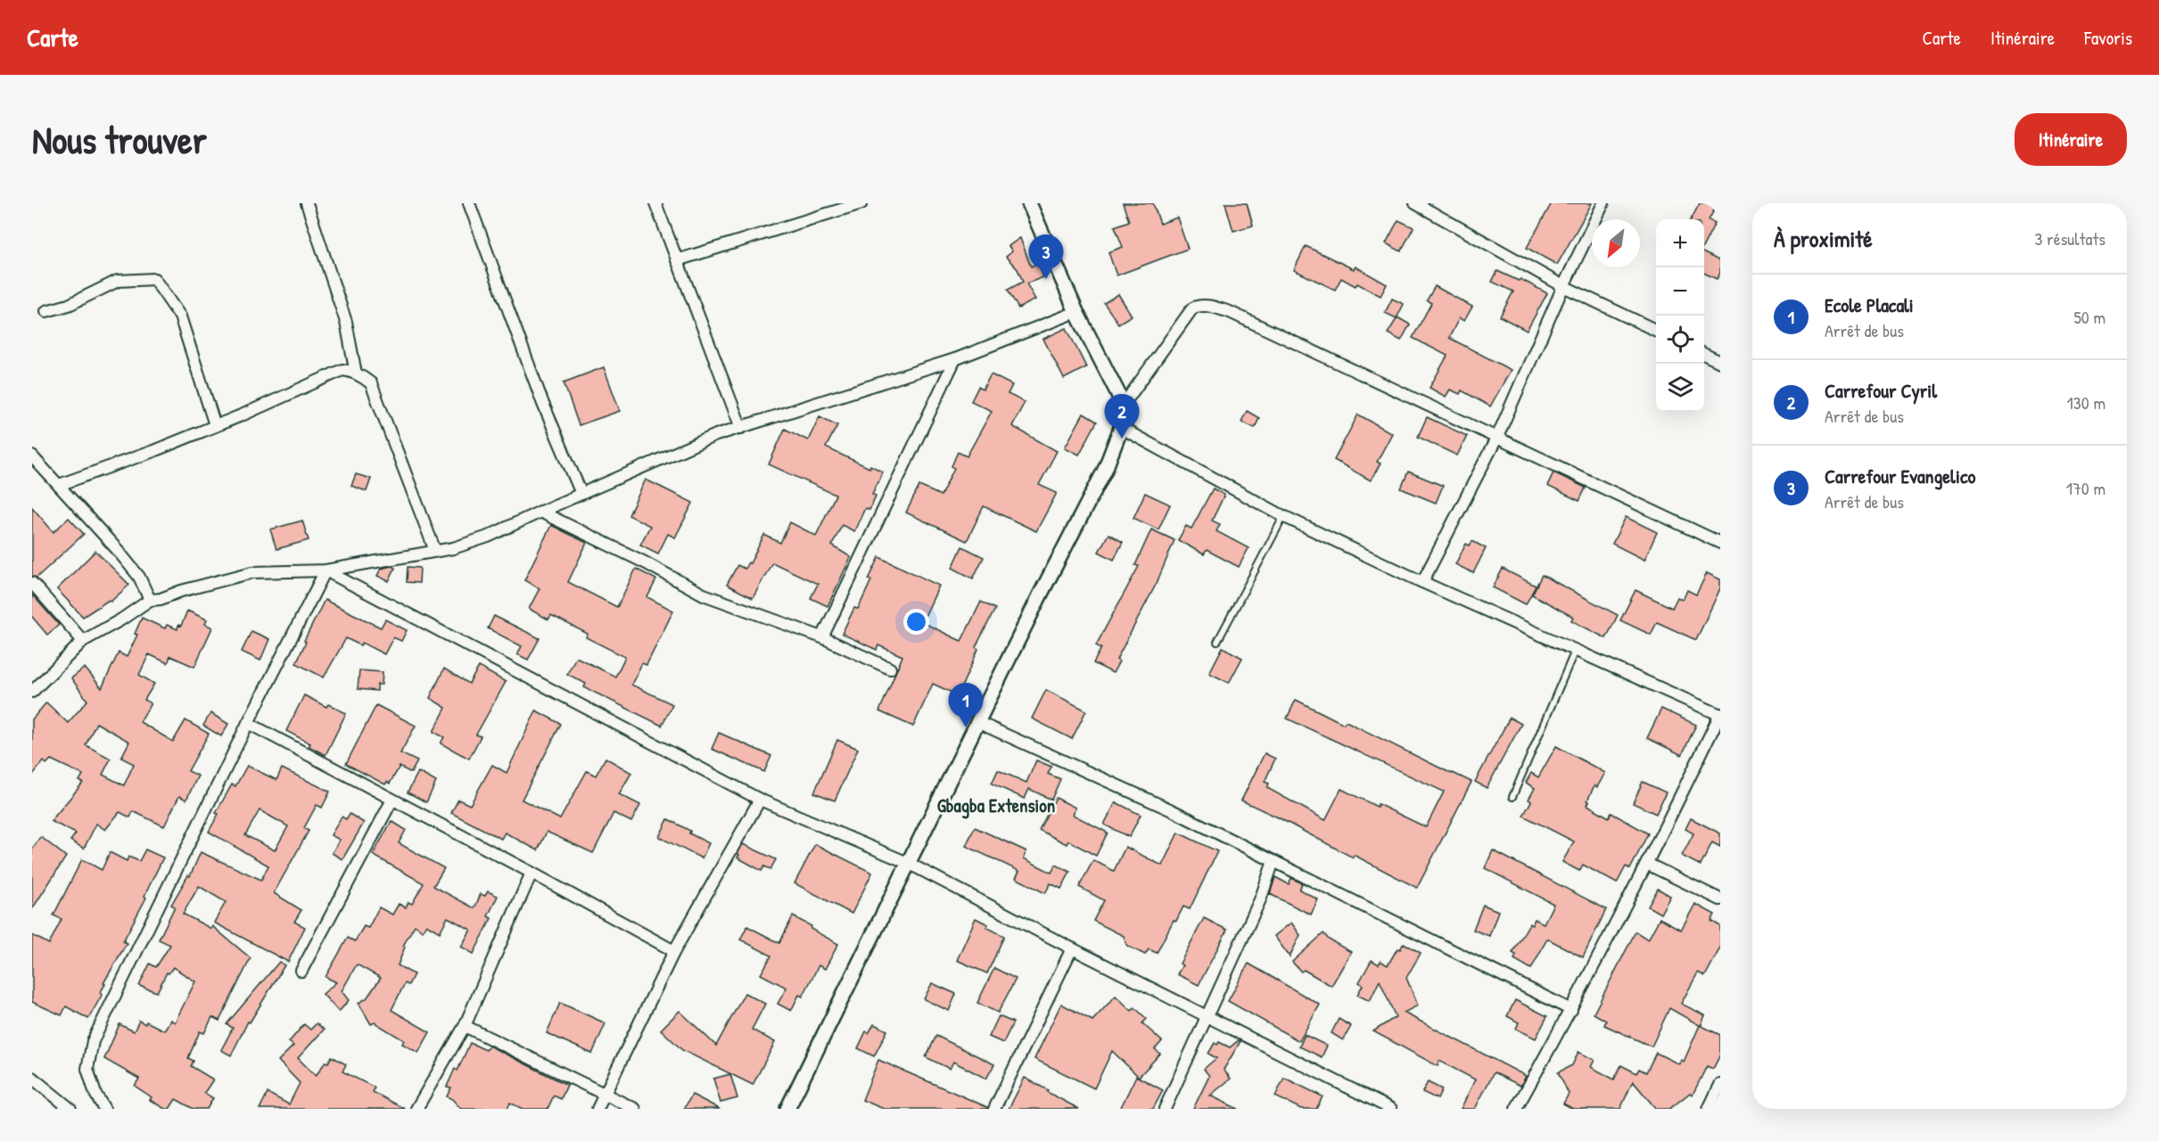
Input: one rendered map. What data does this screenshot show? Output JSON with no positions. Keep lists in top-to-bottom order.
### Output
{
  "districts": ["Gbagba Extension"],
  "north": "bottom left",
  "page": {
    "header": "Carte",
    "nav": ["Carte", "Itinéraire", "Favoris"],
    "buttons": "Itinéraire",
    "title": "Nous trouver",
    "heading": ["À proximité", "3 résultats"],
    "map_buttons": ["+", "−"],
    "pins": ["3", "2", "1"],
    "list": [
      {
        "mark": "1",
        "name": "Ecole Placali",
        "note": "Arrêt de bus",
        "value": "50 m"
      },
      {
        "mark": "2",
        "name": "Carrefour Cyril",
        "note": "Arrêt de bus",
        "value": "130 m"
      },
      {
        "mark": "3",
        "name": "Carrefour Evangelico",
        "note": "Arrêt de bus",
        "value": "170 m"
      }
    ]
  }
}
